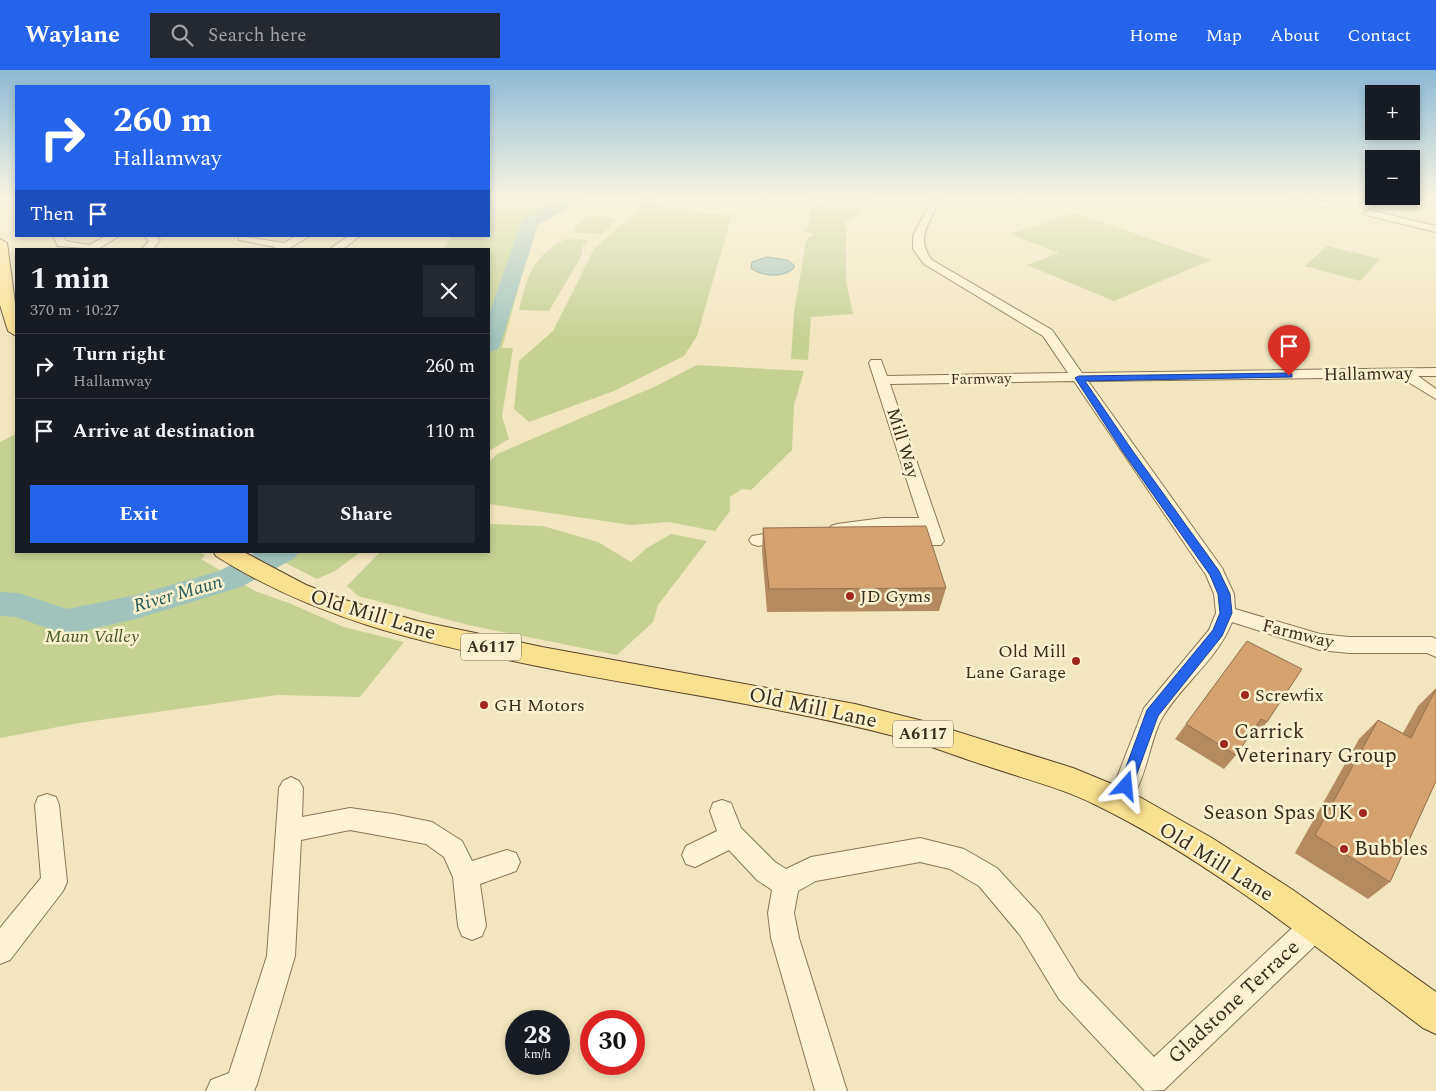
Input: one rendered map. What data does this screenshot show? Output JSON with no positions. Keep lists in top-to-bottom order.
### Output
{
  "streets": {
    "main road": ["Old Mill Lane", "A6117"],
    "street": [
      "Hallamway",
      "Farmway",
      "Mill Way",
      "Gladstone Terrace"
    ]
  },
  "crossings": [
    ["Hallamway", "Farmway"],
    ["Farmway", "Mill Way"],
    ["Old Mill Lane", "Gladstone Terrace"]
  ],
  "water": ["River Maun"],
  "parks": ["Maun Valley"],
  "places": [
    "JD Gyms",
    "Old Mill Lane Garage",
    "Screwfix",
    "GH Motors",
    "Carrick Veterinary Group",
    "Season Spas UK",
    "Bubbles"
  ],
  "page": {
    "header": "Waylane",
    "search": "Search here",
    "nav": [
      "Home",
      "Map",
      "About",
      "Contact"
    ],
    "map_buttons": ["+", "−"],
    "turn": ["260 m", "Hallamway"],
    "then": "Then",
    "heading": ["1 min", "370 m · 10:27"],
    "list": [
      {
        "name": "Turn right",
        "note": "Hallamway",
        "value": "260 m"
      },
      {
        "name": "Arrive at destination",
        "value": "110 m"
      }
    ],
    "buttons": ["Exit", "Share"],
    "speed": "28 km/h",
    "limit": "30"
  }
}
